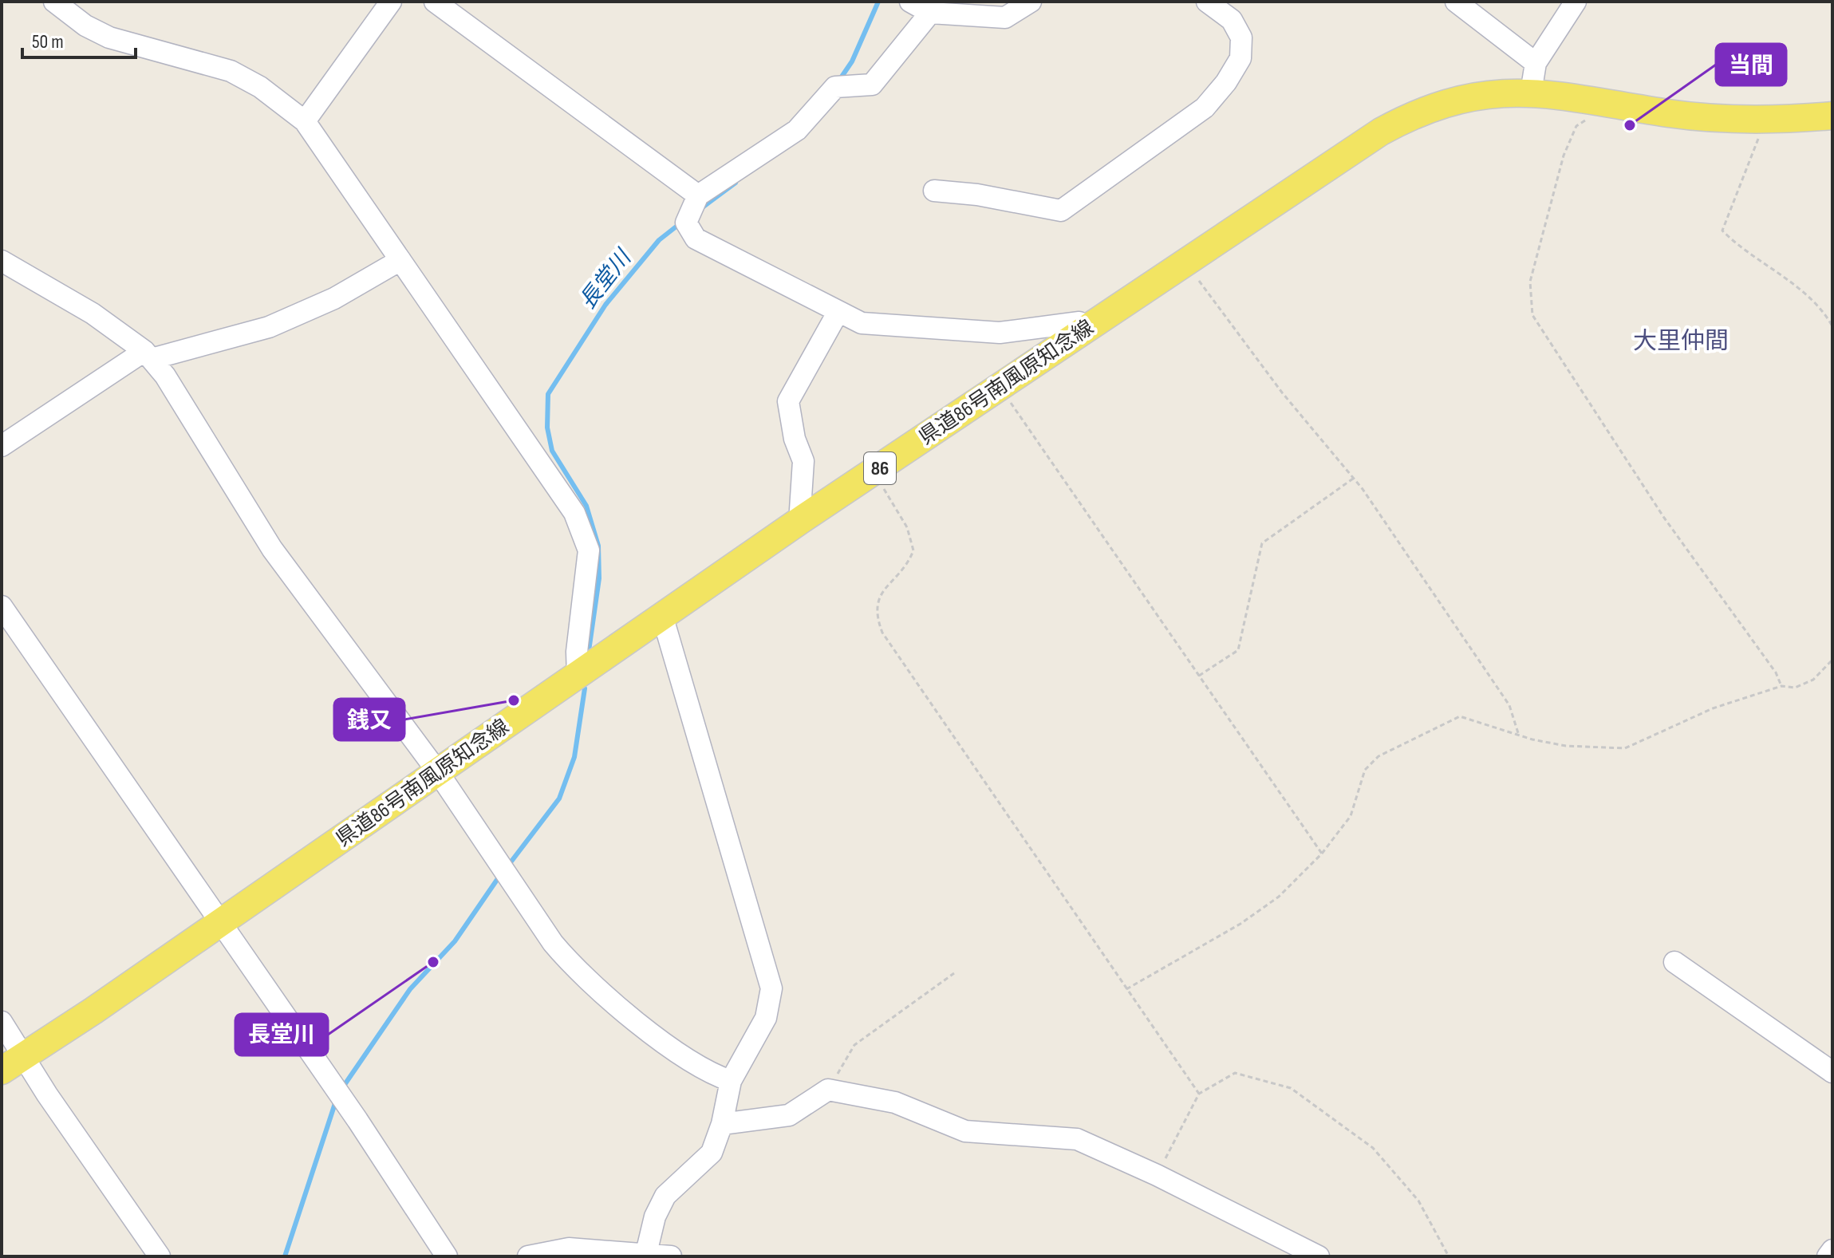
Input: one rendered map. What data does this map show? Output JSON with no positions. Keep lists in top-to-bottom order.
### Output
{
  "streets": {
    "main road": ["県道86号南風原知念線", "86"]
  },
  "districts": ["大里仲間"],
  "water": ["長堂川"],
  "places": ["当間", "銭又", "長堂川"],
  "scale_bar": "50 m"
}
